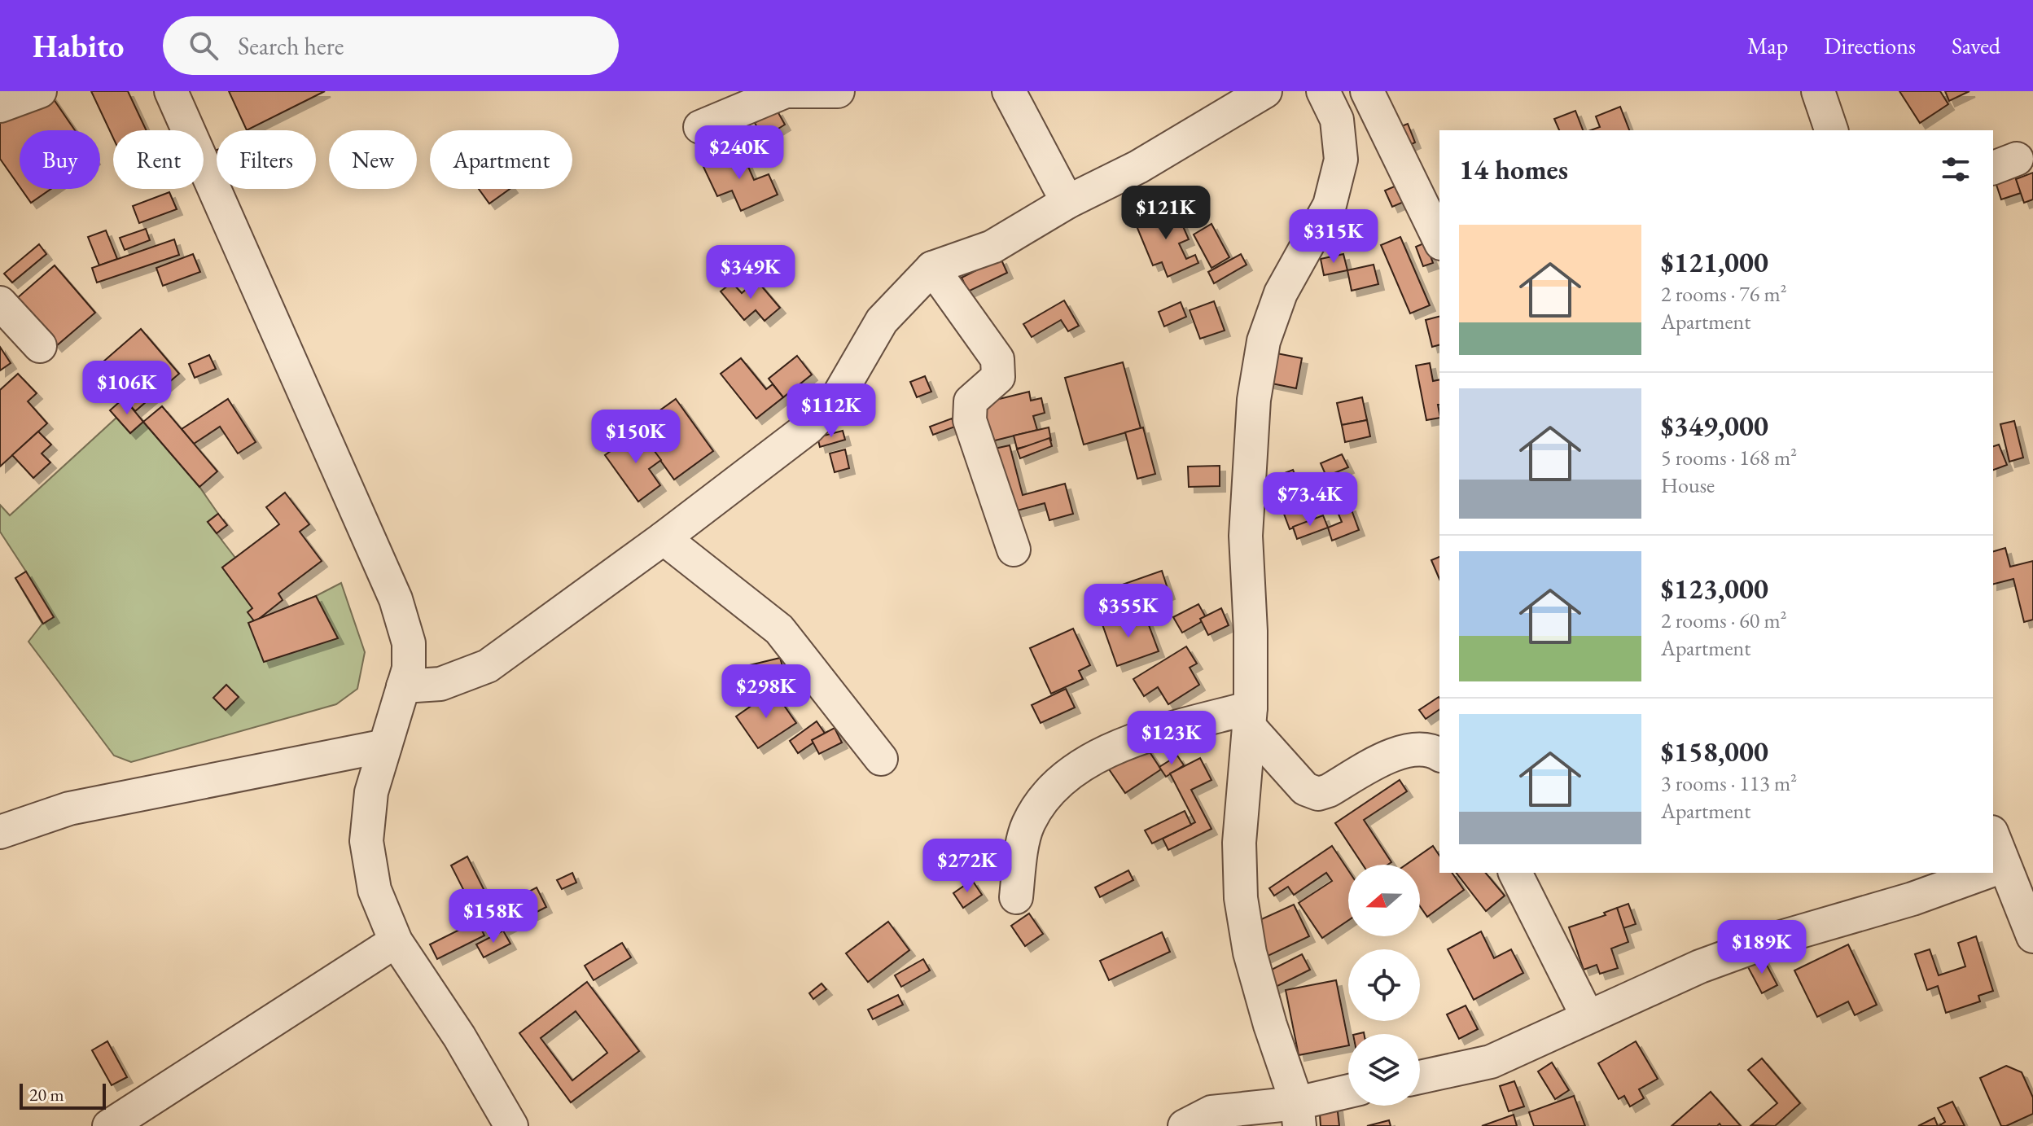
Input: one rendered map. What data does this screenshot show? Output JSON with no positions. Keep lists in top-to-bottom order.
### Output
{
  "scale_bar": "20 m",
  "north": "left",
  "page": {
    "header": "Habito",
    "search": "Search here",
    "nav": ["Map", "Directions", "Saved"],
    "price": [
      "$240K",
      "$121K",
      "$315K",
      "$349K",
      "$106K",
      "$112K",
      "$150K",
      "$73.4K",
      "$355K",
      "$298K",
      "$123K",
      "$272K",
      "$158K",
      "$189K"
    ],
    "chip": [
      "Buy",
      "Rent",
      "Filters",
      "New",
      "Apartment"
    ],
    "heading": "14 homes",
    "list": [
      {
        "name": "$121,000",
        "note": "2 rooms · 76 m² · Apartment"
      },
      {
        "name": "$349,000",
        "note": "5 rooms · 168 m² · House"
      },
      {
        "name": "$123,000",
        "note": "2 rooms · 60 m² · Apartment"
      },
      {
        "name": "$158,000",
        "note": "3 rooms · 113 m² · Apartment"
      }
    ],
    "scale": "20 m"
  }
}
